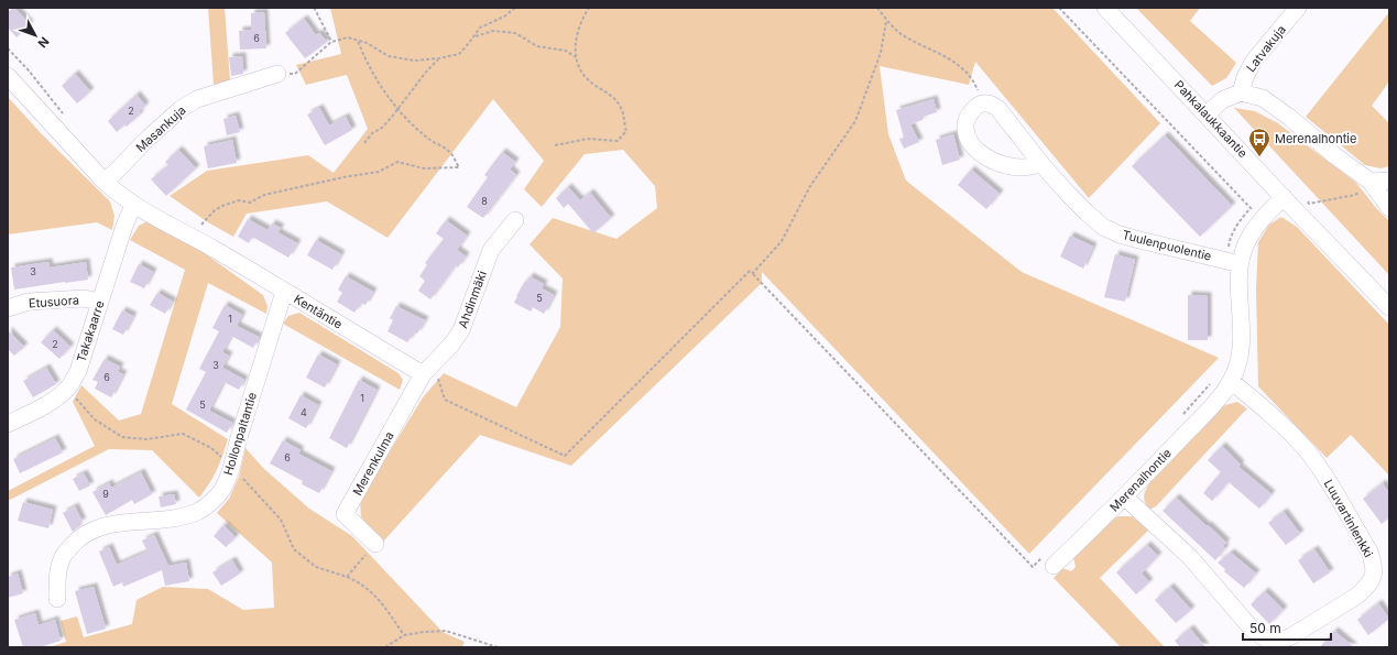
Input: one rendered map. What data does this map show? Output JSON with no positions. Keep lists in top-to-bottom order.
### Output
{
  "streets": {
    "street": [
      "Latvakuja",
      "Pahkalaukkaantie",
      "Masankuja",
      "Tuulenpuolentie",
      "Ahdinmäki",
      "Etusuora",
      "Kentäntie",
      "Takakaarre",
      "Hollonpaltantie",
      "Merenkulma",
      "Merenalhontie",
      "Luuvartinlenkki"
    ]
  },
  "crossings": [
    ["Pahkalaukkaantie", "Merenalhontie"],
    ["Tuulenpuolentie", "Merenalhontie"],
    ["Ahdinmäki", "Kentäntie"],
    ["Ahdinmäki", "Merenkulma"],
    ["Etusuora", "Takakaarre"],
    ["Kentäntie", "Takakaarre"],
    ["Kentäntie", "Hollonpaltantie"],
    ["Kentäntie", "Merenkulma"],
    ["Merenalhontie", "Luuvartinlenkki"]
  ],
  "places": {
    "bus stop": ["Merenalhontie"]
  },
  "house_numbers": [
    "6",
    "2",
    "8",
    "3",
    "5",
    "1",
    "2",
    "3",
    "6",
    "1",
    "5",
    "4",
    "6",
    "9"
  ],
  "scale_bar": "50 m",
  "north": "bottom right"
}
